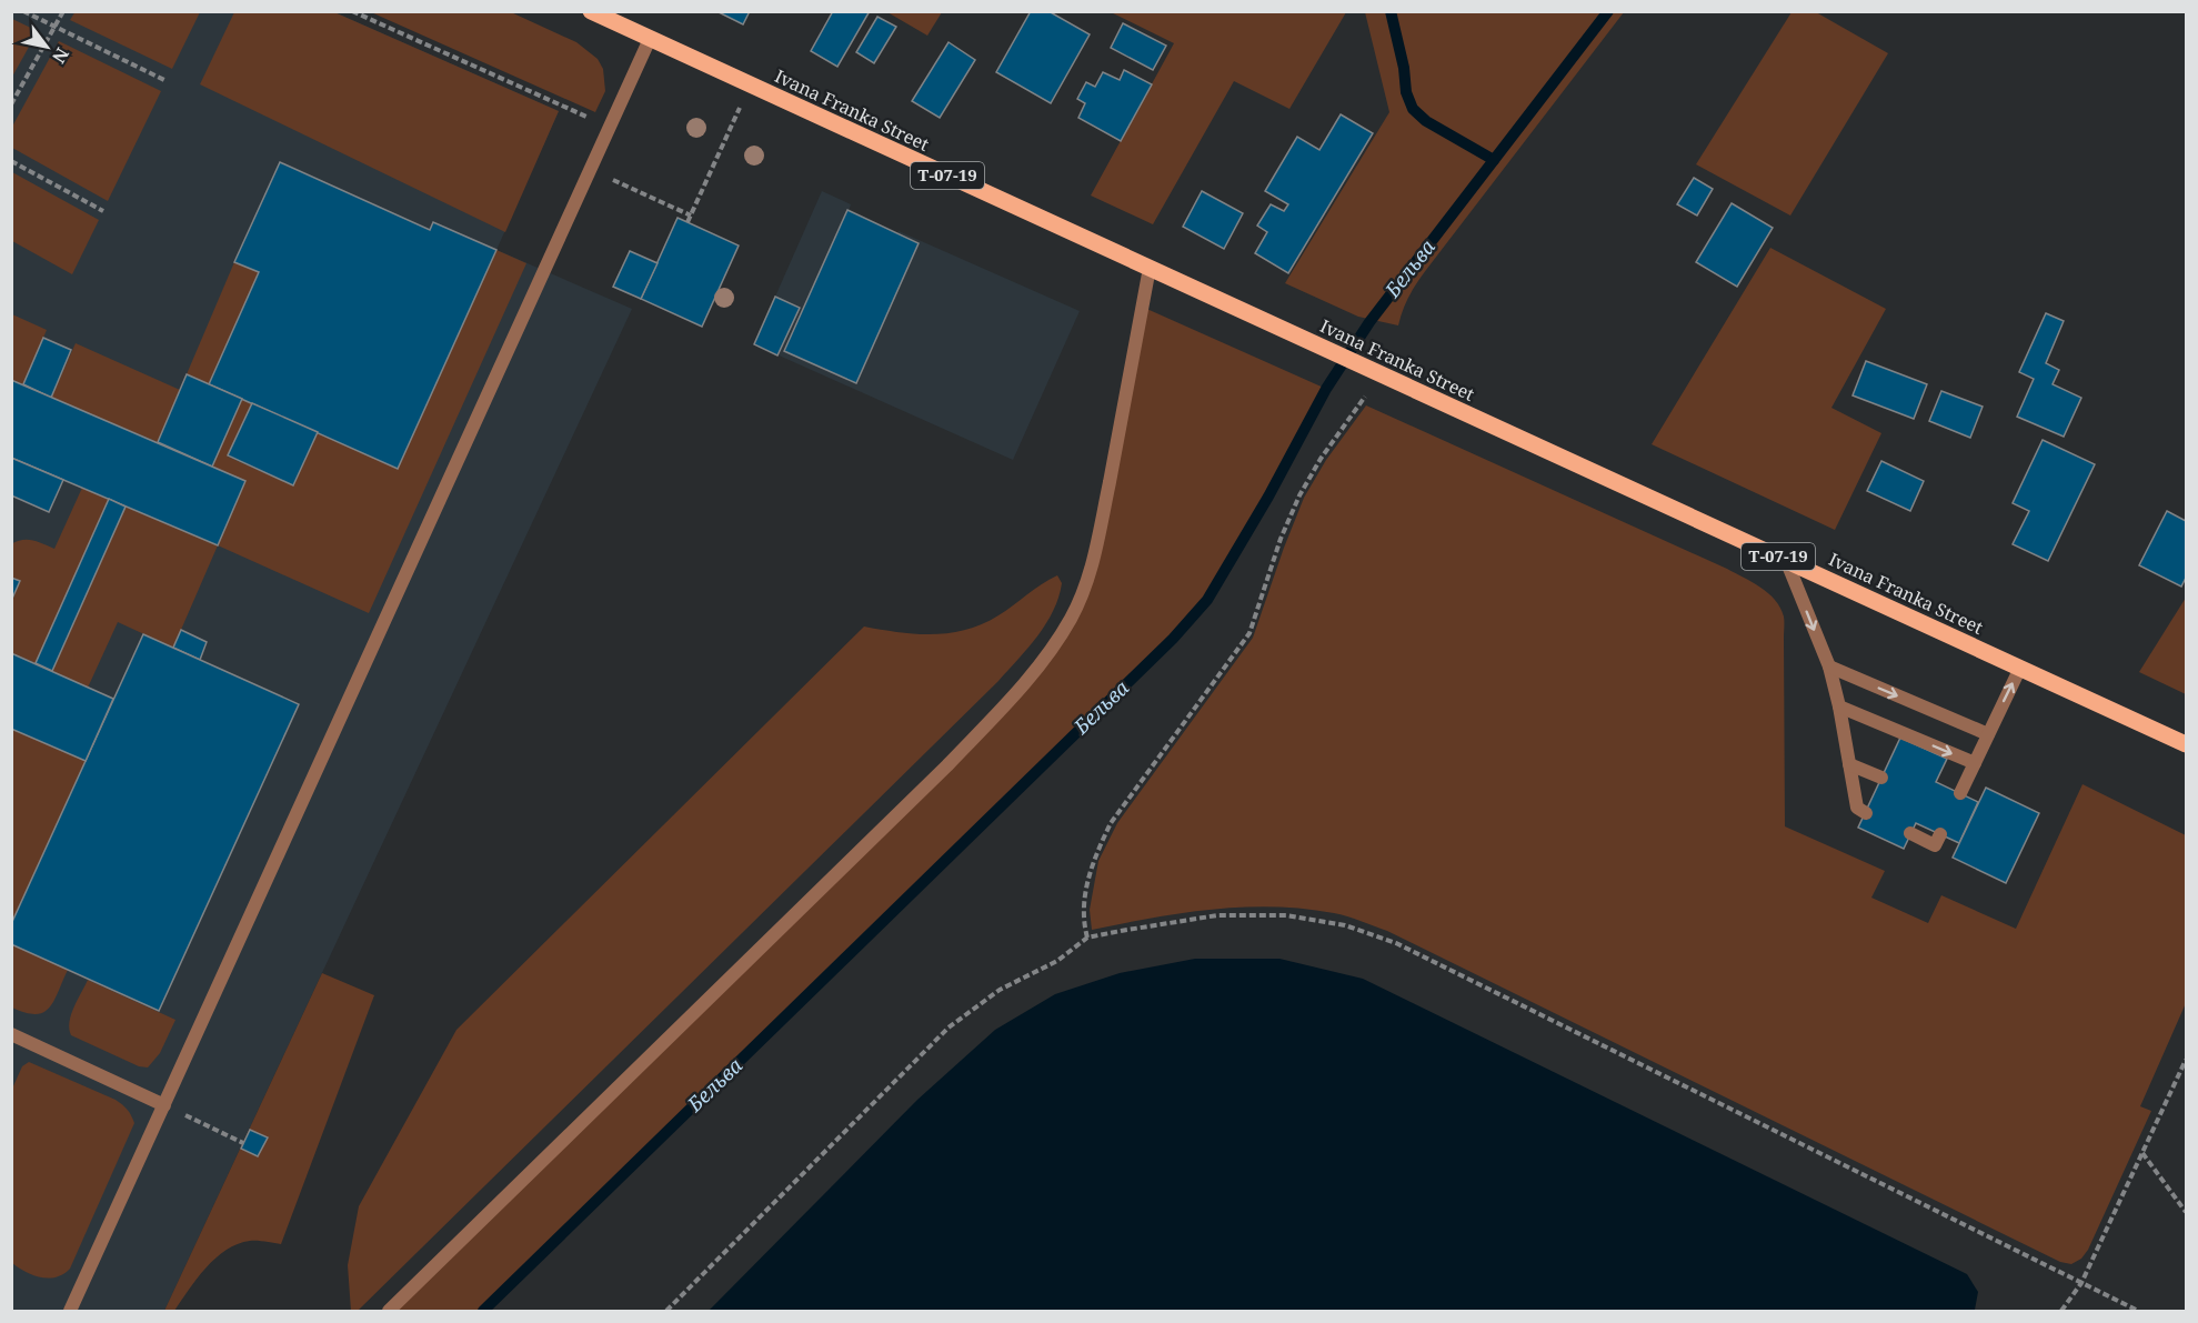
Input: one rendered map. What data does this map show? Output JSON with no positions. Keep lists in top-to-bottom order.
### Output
{
  "streets": {
    "main road": ["Ivana Franka Street", "Т-07-19"]
  },
  "water": ["Бельва"],
  "north": "bottom right"
}
